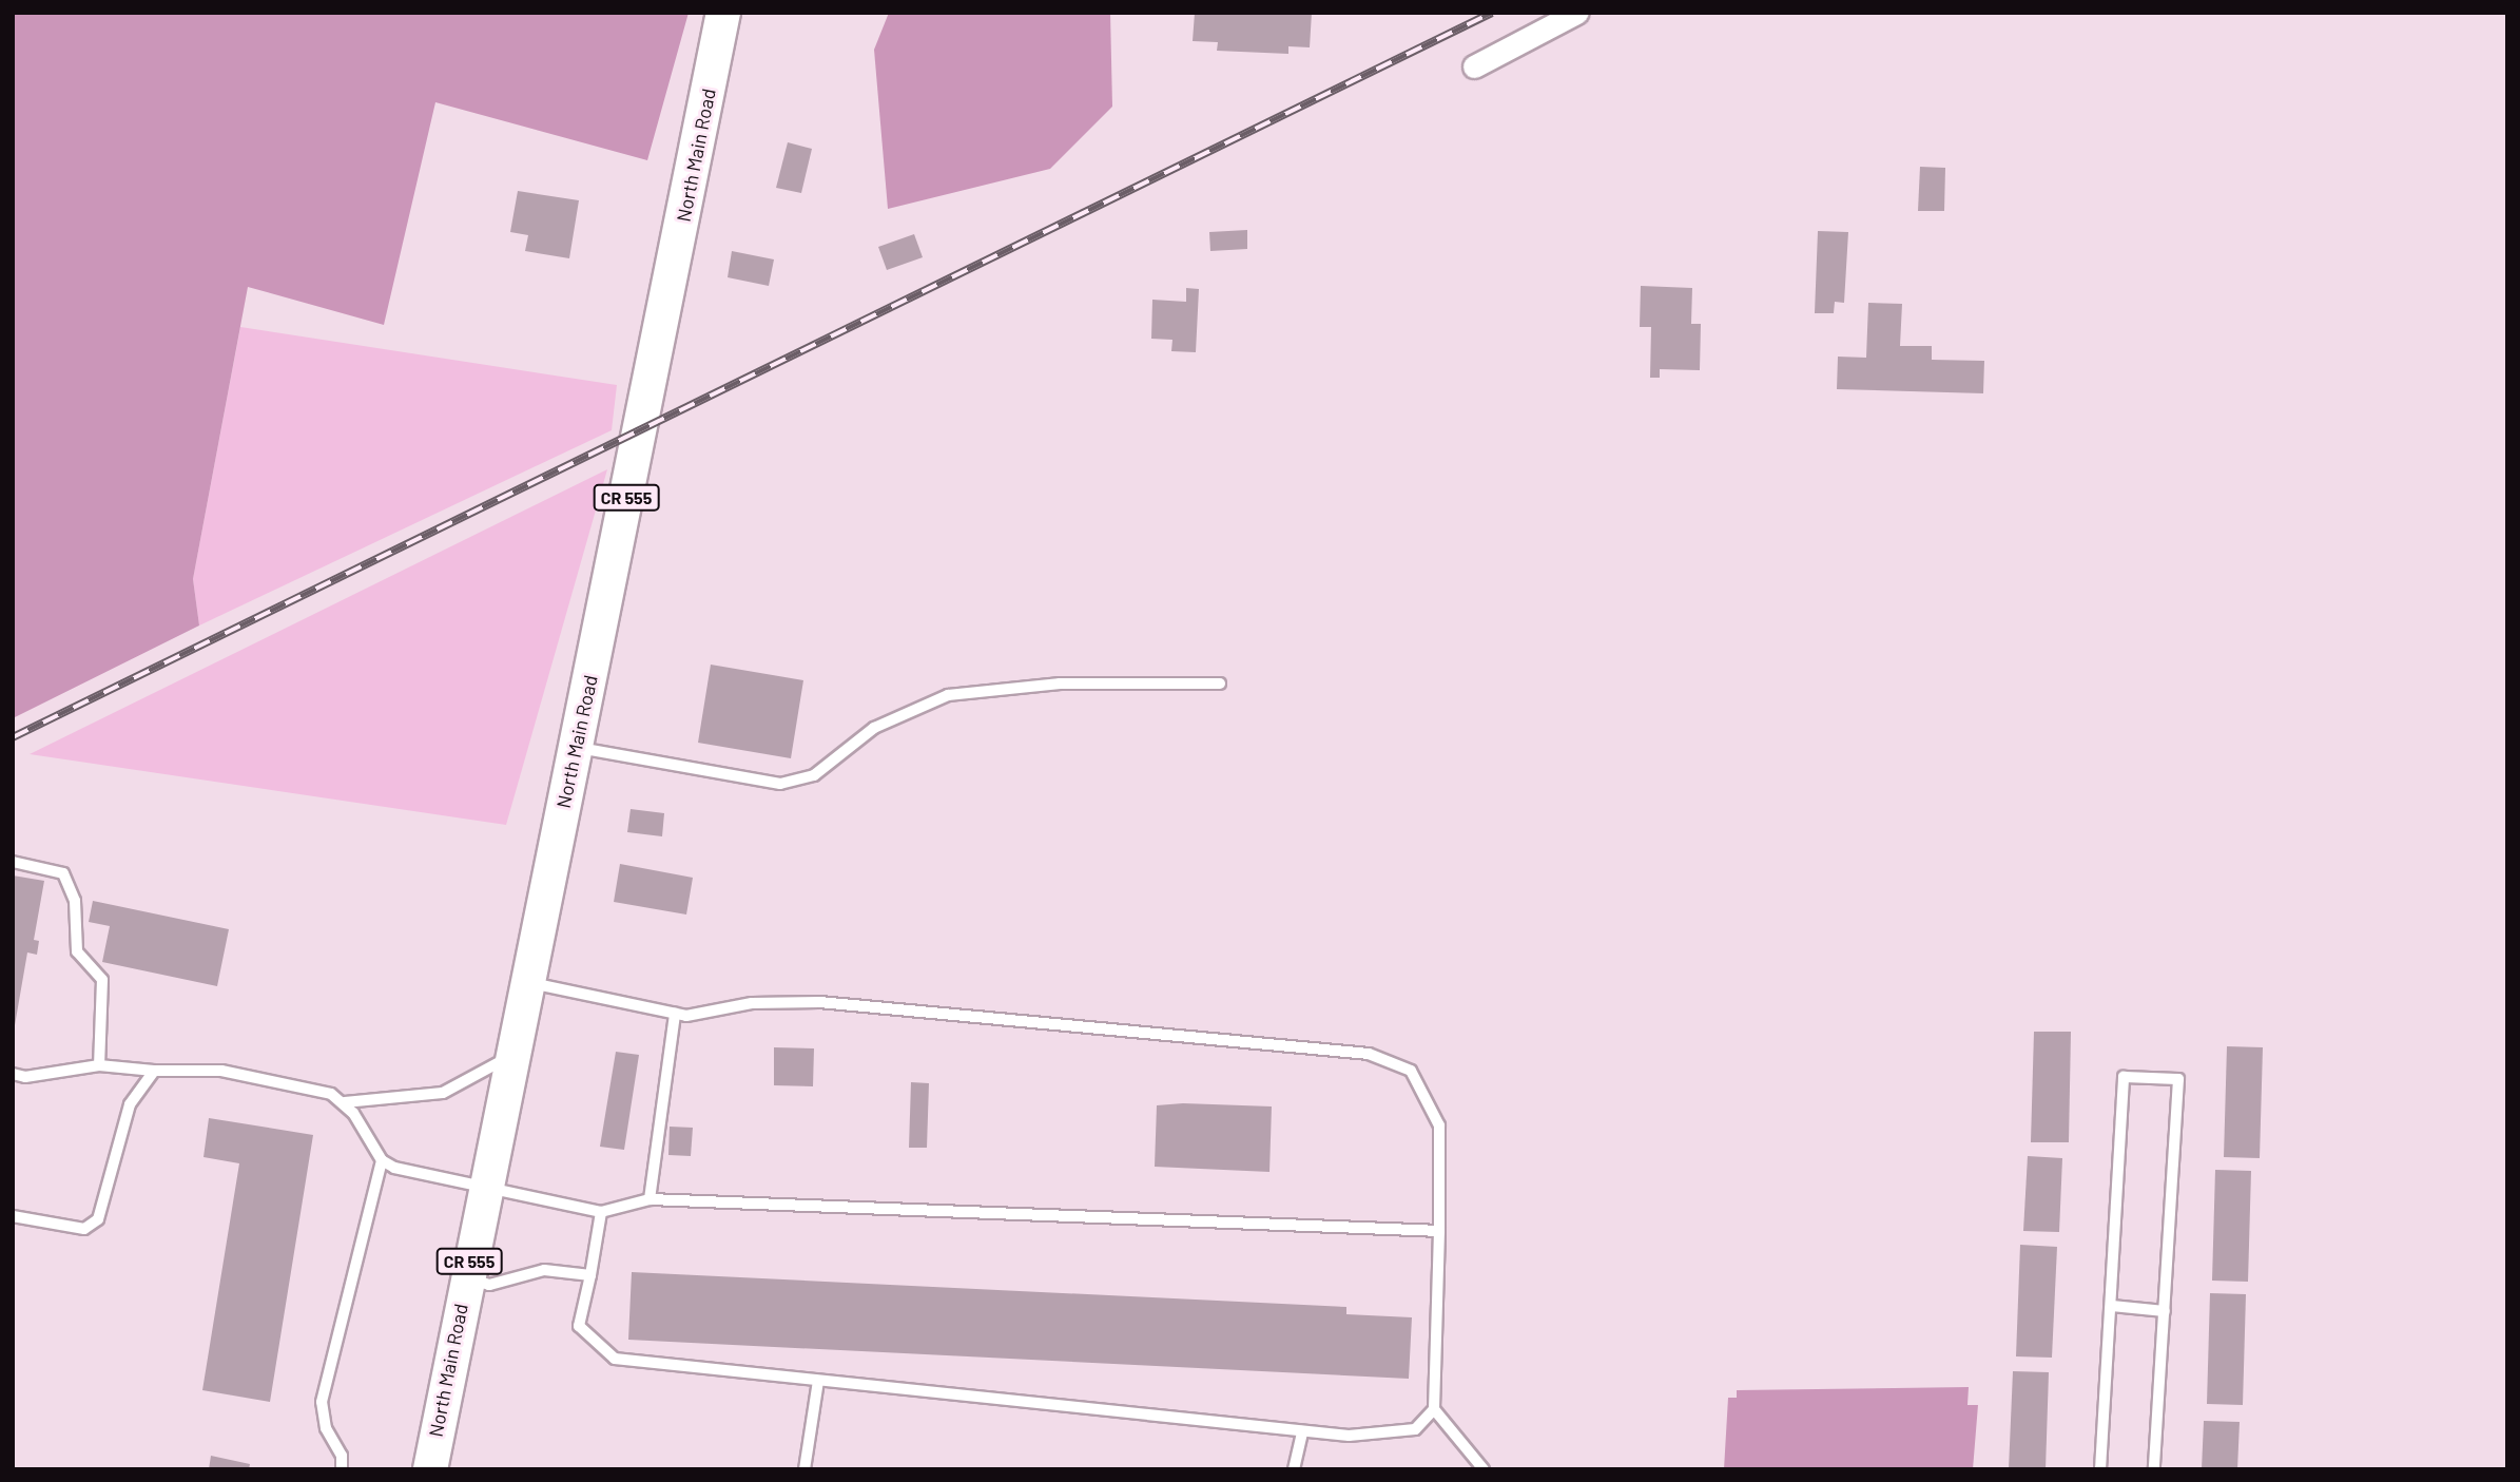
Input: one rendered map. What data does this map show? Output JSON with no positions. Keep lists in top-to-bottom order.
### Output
{
  "streets": {
    "main road": ["North Main Road", "CR 555"]
  }
}
